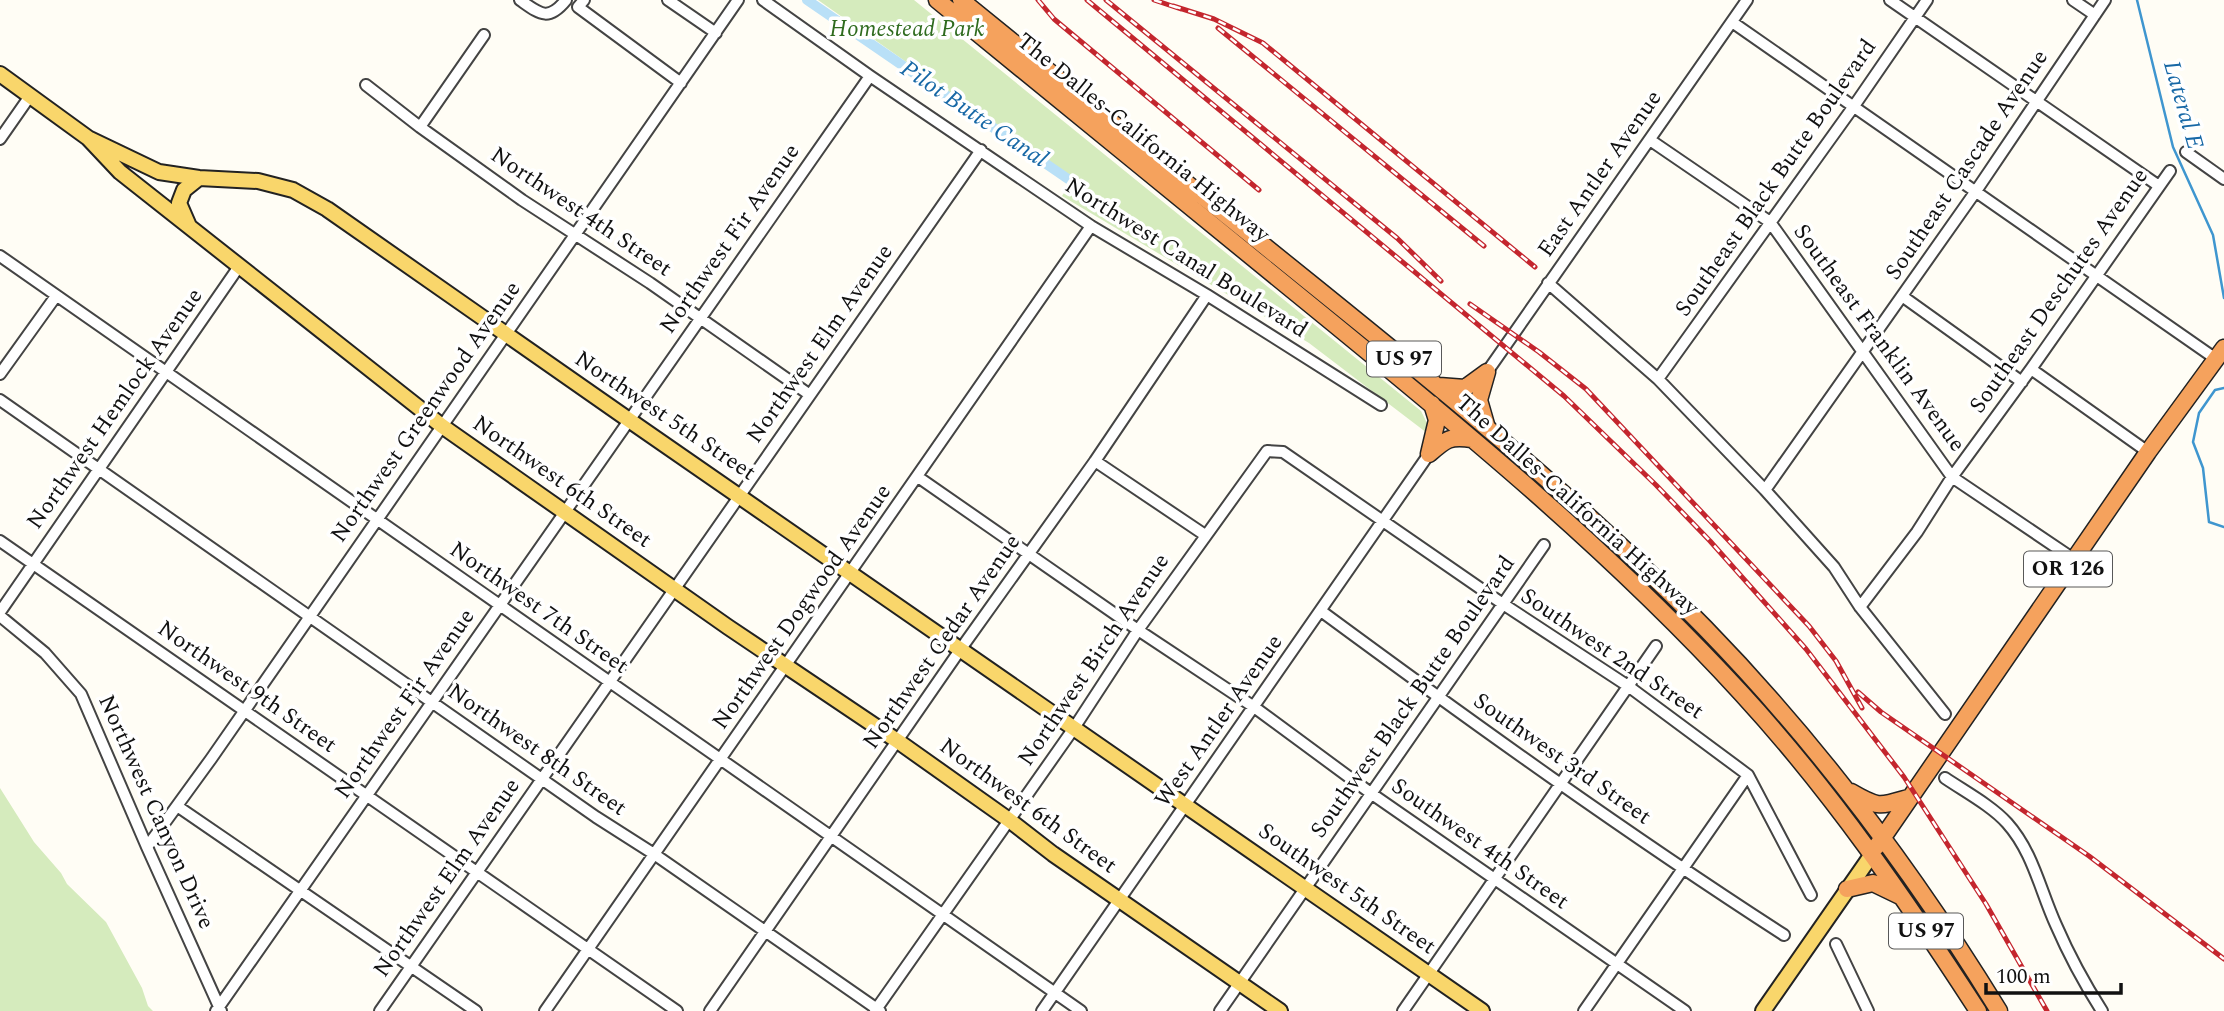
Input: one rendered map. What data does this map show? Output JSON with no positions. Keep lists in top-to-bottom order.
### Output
{
  "streets": {
    "highway": ["The Dalles-California Highway", "US 97", "OR 126"],
    "main road": ["Northwest 5th Street", "Northwest 6th Street", "Southwest 5th Street"],
    "street": [
      "Southeast Cascade Avenue",
      "East Antler Avenue",
      "Southeast Black Butte Boulevard",
      "Northwest 4th Street",
      "Northwest Fir Avenue",
      "Northwest Canal Boulevard",
      "Southeast Deschutes Avenue",
      "Southeast Franklin Avenue",
      "Northwest Elm Avenue",
      "Northwest Hemlock Avenue",
      "Northwest Greenwood Avenue",
      "Northwest Dogwood Avenue",
      "Northwest 7th Street",
      "Northwest Cedar Avenue",
      "Southwest 2nd Street",
      "Northwest Birch Avenue",
      "Northwest 9th Street",
      "Southwest Black Butte Boulevard",
      "West Antler Avenue",
      "Northwest 8th Street",
      "Southwest 3rd Street",
      "Northwest Canyon Drive",
      "Southwest 4th Street"
    ]
  },
  "crossings": [
    ["The Dalles-California Highway", "OR 126"],
    ["Southeast Cascade Avenue", "Southeast Franklin Avenue"],
    ["East Antler Avenue", "Southeast Franklin Avenue"],
    ["Southeast Black Butte Boulevard", "Southeast Franklin Avenue"],
    ["Northwest 4th Street", "Northwest Fir Avenue"],
    ["Northwest 4th Street", "Northwest Elm Avenue"],
    ["Northwest 4th Street", "Northwest Greenwood Avenue"],
    ["Northwest Fir Avenue", "Northwest Canal Boulevard"],
    ["Northwest Fir Avenue", "Northwest 5th Street"],
    ["Northwest Fir Avenue", "Northwest 6th Street"],
    ["Northwest Fir Avenue", "Northwest 7th Street"],
    ["Northwest Fir Avenue", "Northwest 9th Street"],
    ["Northwest Fir Avenue", "Northwest 8th Street"],
    ["Northwest Fir Avenue", "Northwest Canyon Drive"],
    ["Northwest Canal Boulevard", "Northwest Elm Avenue"],
    ["Northwest Canal Boulevard", "Northwest Dogwood Avenue"],
    ["Northwest Canal Boulevard", "Northwest Cedar Avenue"],
    ["Southeast Deschutes Avenue", "Southeast Franklin Avenue"],
    ["Southeast Franklin Avenue", "OR 126"],
    ["Northwest Elm Avenue", "Northwest 5th Street"],
    ["Northwest Elm Avenue", "Northwest 6th Street"],
    ["Northwest Elm Avenue", "Northwest 7th Street"],
    ["Northwest Elm Avenue", "Northwest 9th Street"],
    ["Northwest Elm Avenue", "Northwest 8th Street"],
    ["Northwest Hemlock Avenue", "Northwest 6th Street"],
    ["Northwest Hemlock Avenue", "Northwest 7th Street"],
    ["Northwest Hemlock Avenue", "Northwest 9th Street"],
    ["Northwest Hemlock Avenue", "Northwest 8th Street"],
    ["Northwest Hemlock Avenue", "Northwest Canyon Drive"],
    ["Northwest Greenwood Avenue", "Northwest 5th Street"],
    ["Northwest Greenwood Avenue", "Northwest 6th Street"],
    ["Northwest Greenwood Avenue", "Northwest 7th Street"],
    ["Northwest Greenwood Avenue", "Northwest 9th Street"],
    ["Northwest Greenwood Avenue", "Northwest 8th Street"],
    ["Northwest Greenwood Avenue", "Northwest Canyon Drive"],
    ["Northwest 5th Street", "Northwest 6th Street"],
    ["Northwest 5th Street", "Northwest Dogwood Avenue"],
    ["Northwest 5th Street", "Northwest Cedar Avenue"],
    ["Northwest 5th Street", "Northwest Birch Avenue"],
    ["Northwest 5th Street", "West Antler Avenue"],
    ["Northwest 5th Street", "Southwest 5th Street"],
    ["Northwest 6th Street", "Northwest Dogwood Avenue"],
    ["Northwest 6th Street", "Northwest Cedar Avenue"],
    ["Northwest 6th Street", "Northwest Birch Avenue"],
    ["Northwest 6th Street", "Southwest Black Butte Boulevard"],
    ["Northwest 6th Street", "West Antler Avenue"],
    ["Northwest Dogwood Avenue", "Northwest 7th Street"],
    ["Northwest Dogwood Avenue", "Northwest 9th Street"],
    ["Northwest Dogwood Avenue", "Northwest 8th Street"],
    ["Northwest 7th Street", "Northwest Cedar Avenue"],
    ["Northwest 7th Street", "Northwest Birch Avenue"],
    ["Northwest 7th Street", "West Antler Avenue"],
    ["Northwest Cedar Avenue", "Northwest 8th Street"],
    ["Southwest 2nd Street", "Northwest Birch Avenue"],
    ["Southwest 2nd Street", "Southwest Black Butte Boulevard"],
    ["Southwest 2nd Street", "West Antler Avenue"],
    ["Northwest Birch Avenue", "Northwest 8th Street"],
    ["Southwest Black Butte Boulevard", "Southwest 3rd Street"],
    ["Southwest Black Butte Boulevard", "Southwest 4th Street"],
    ["Southwest Black Butte Boulevard", "Southwest 5th Street"],
    ["West Antler Avenue", "Southwest 3rd Street"],
    ["West Antler Avenue", "Southwest 4th Street"],
    ["West Antler Avenue", "Southwest 5th Street"]
  ],
  "water": ["Lateral E", "Pilot Butte Canal"],
  "parks": ["Homestead Park"],
  "scale_bar": "100 m"
}
